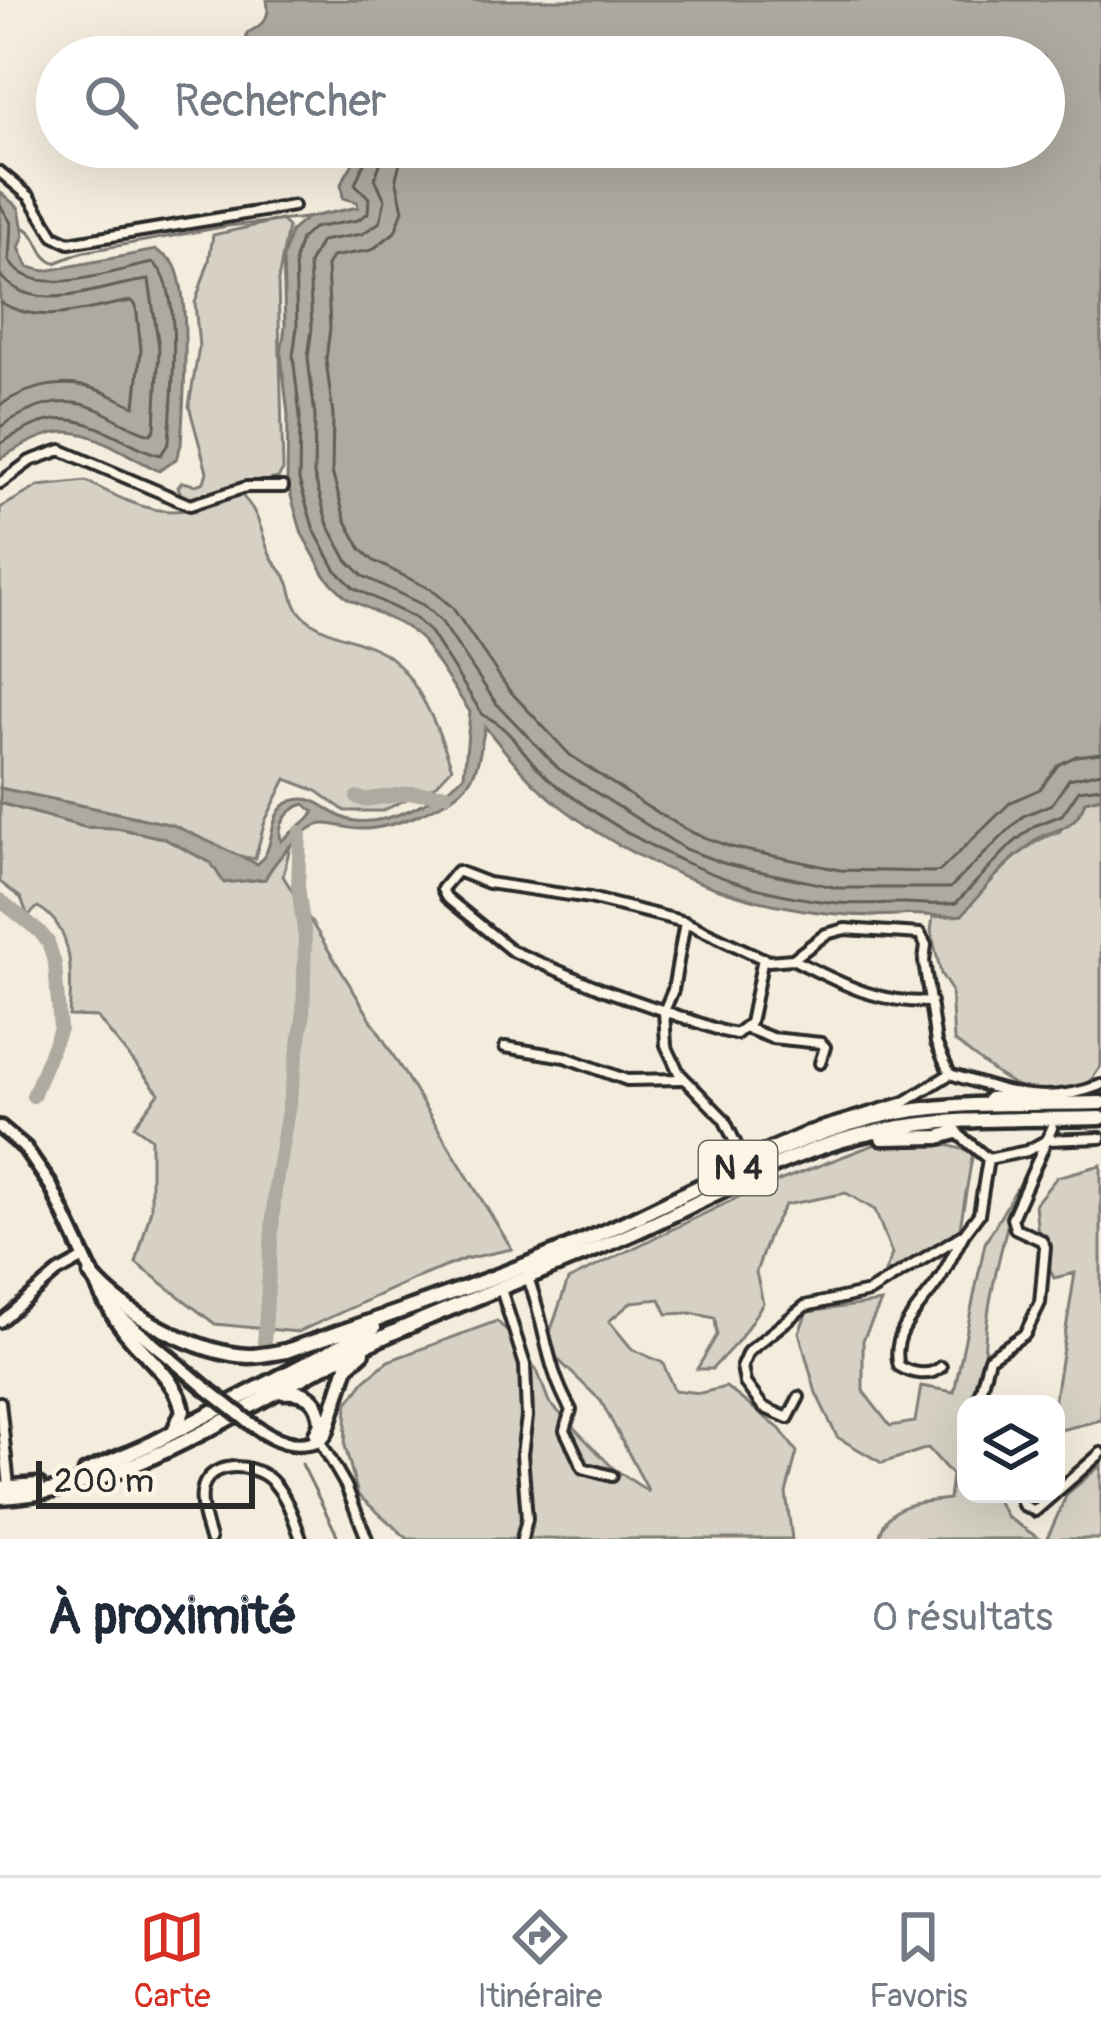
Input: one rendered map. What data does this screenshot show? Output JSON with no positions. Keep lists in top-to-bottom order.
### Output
{
  "streets": {
    "highway": ["N 4"]
  },
  "scale_bar": "200 m",
  "page": {
    "search": "Rechercher",
    "scale": "200 m",
    "heading": ["À proximité", "0 résultats"],
    "nav": ["Carte", "Itinéraire", "Favoris"]
  }
}
